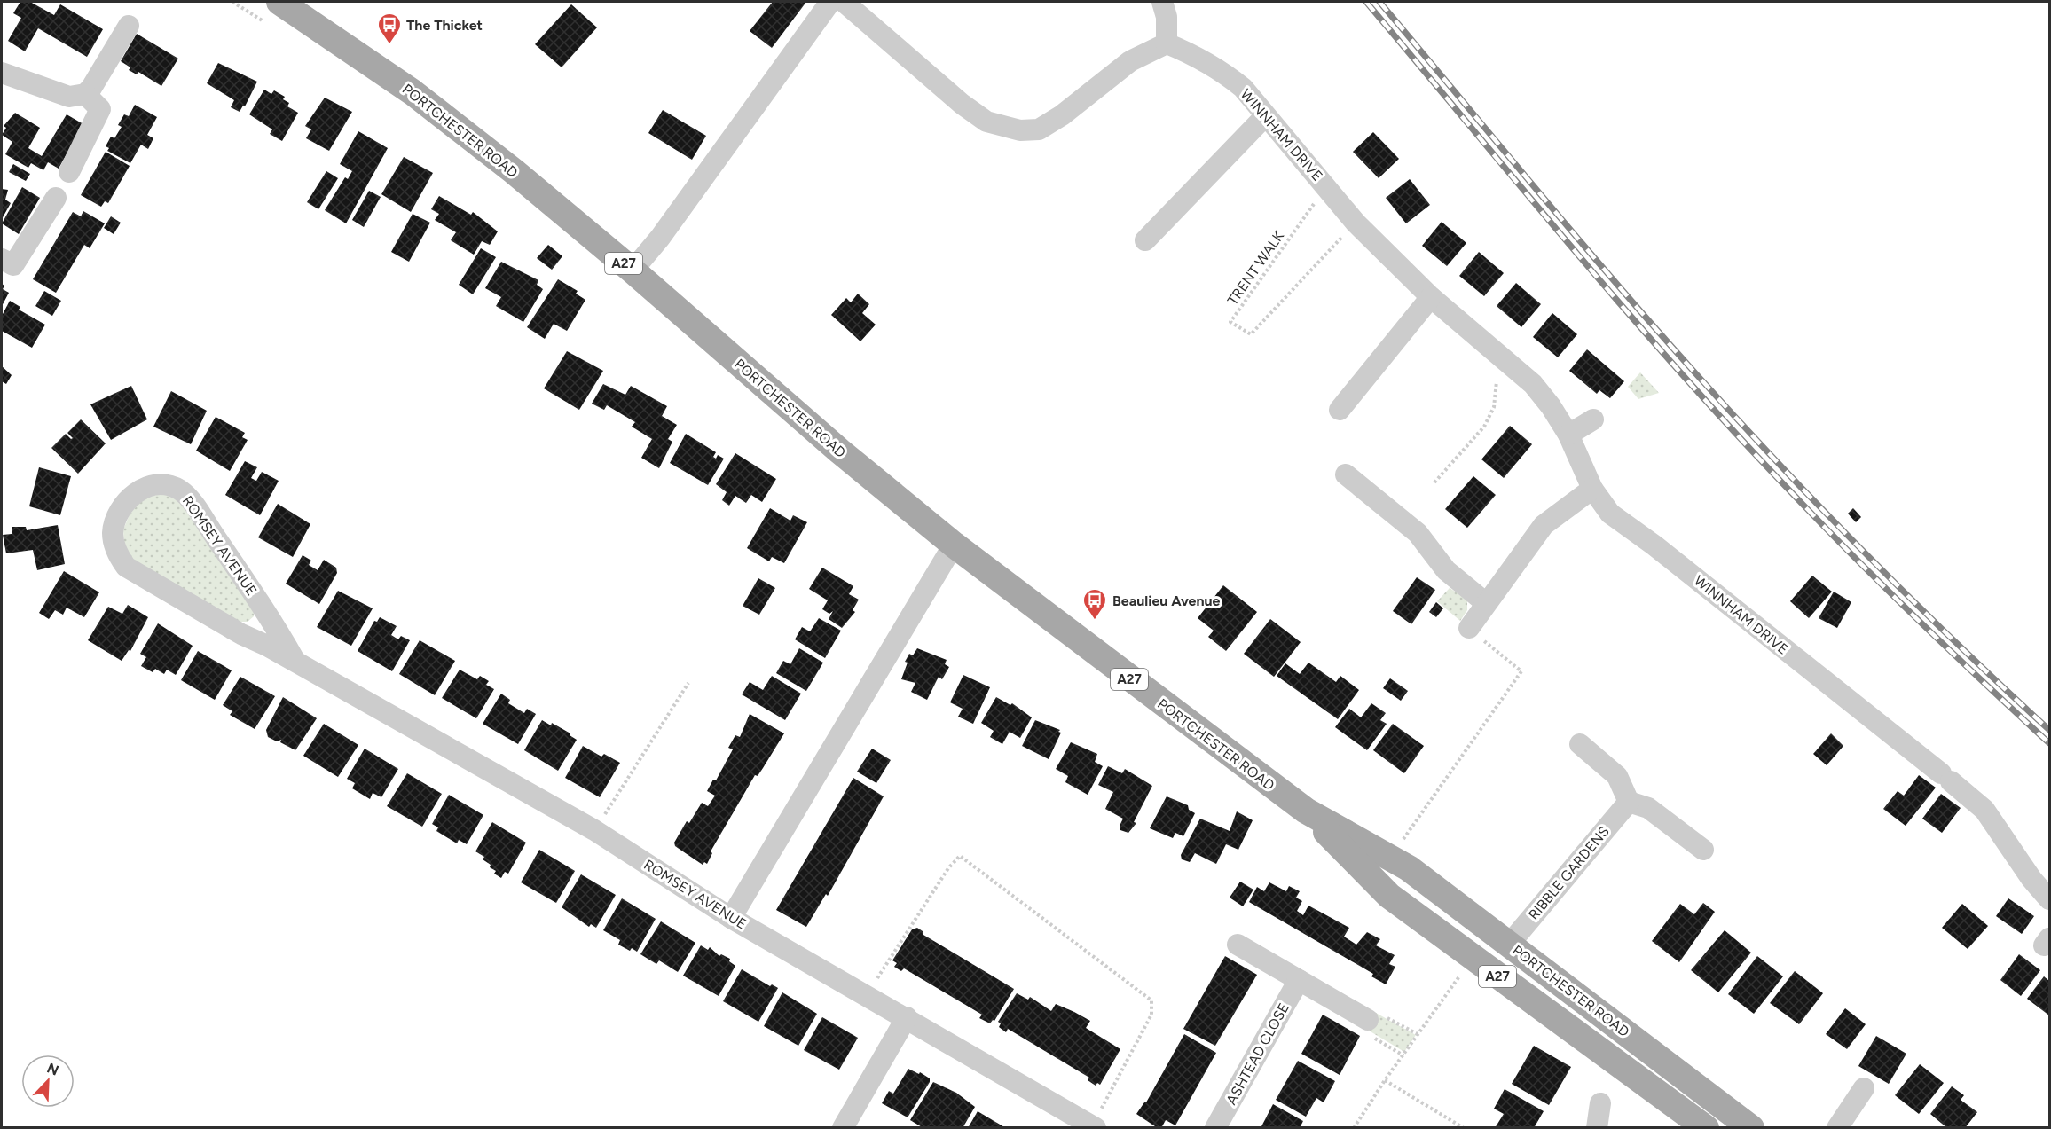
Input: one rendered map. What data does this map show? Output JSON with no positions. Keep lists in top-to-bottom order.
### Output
{
  "streets": {
    "main road": ["PORTCHESTER ROAD", "A27"],
    "street": [
      "WINNHAM DRIVE",
      "ROMSEY AVENUE",
      "RIBBLE GARDENS",
      "ASHTEAD CLOSE"
    ],
    "path": ["TRENT WALK"]
  },
  "crossings": [
    ["PORTCHESTER ROAD", "RIBBLE GARDENS"],
    ["WINNHAM DRIVE", "TRENT WALK"]
  ],
  "places": {
    "bus stop": ["The Thicket", "Beaulieu Avenue"]
  },
  "north": "top right"
}
